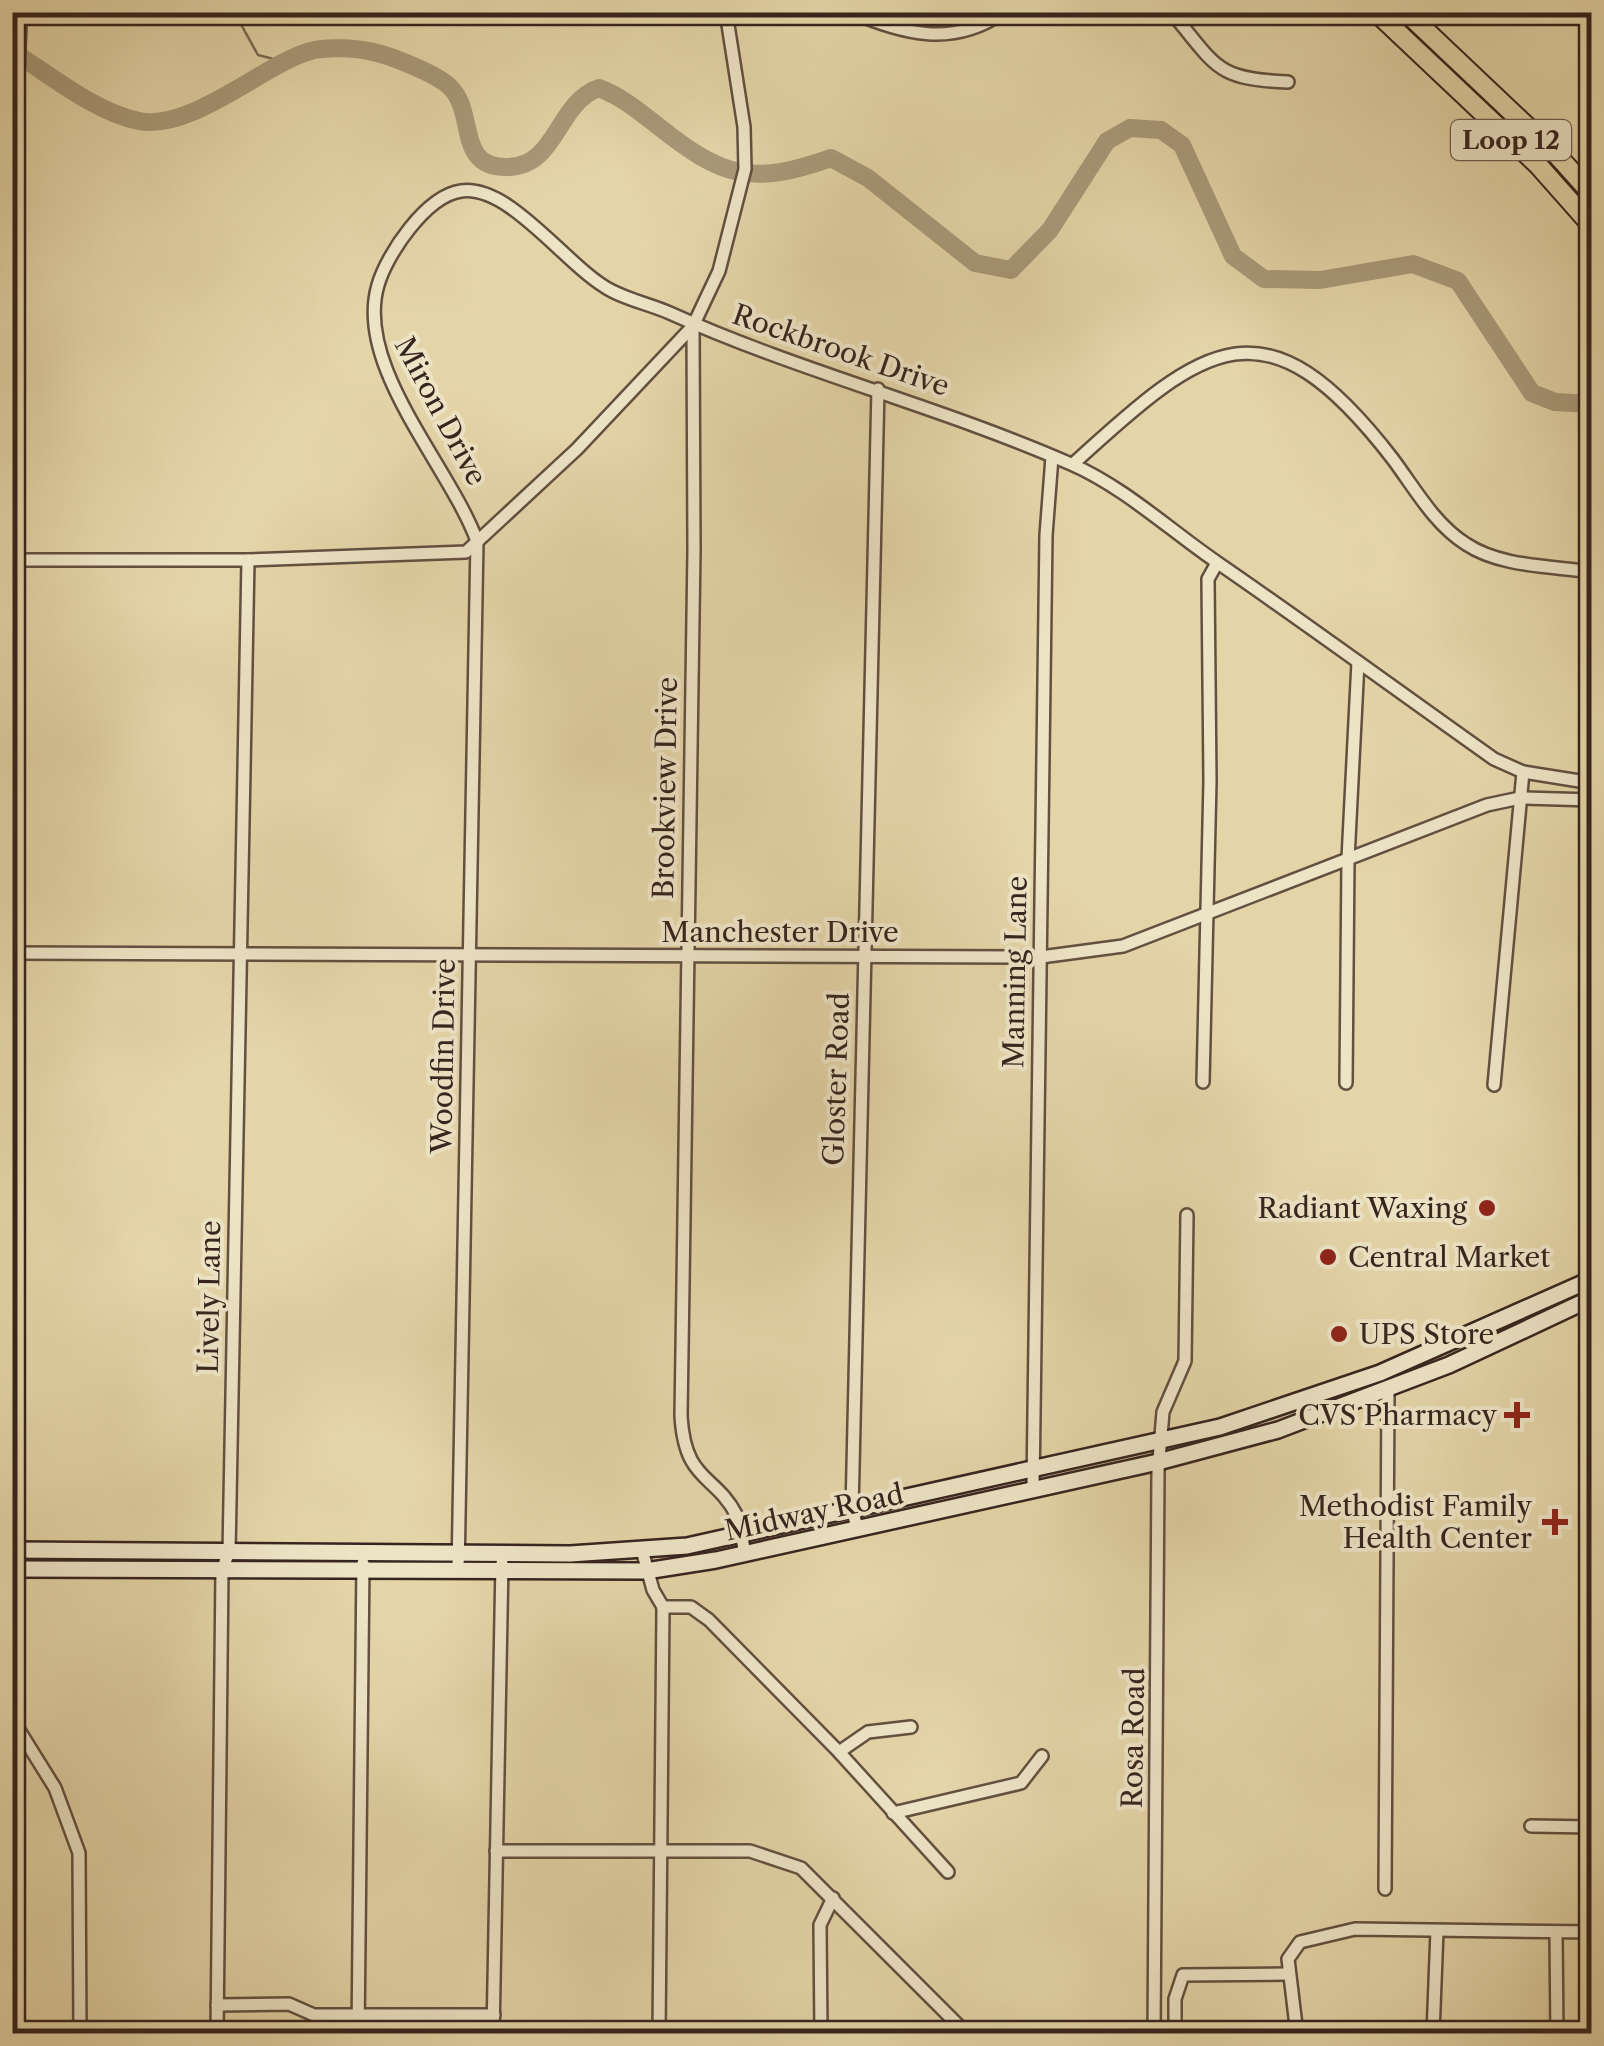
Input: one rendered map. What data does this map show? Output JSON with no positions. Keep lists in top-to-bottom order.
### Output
{
  "streets": {
    "main road": ["Loop 12", "Midway Road"],
    "street": [
      "Rockbrook Drive",
      "Miron Drive",
      "Brookview Drive",
      "Manchester Drive",
      "Manning Lane",
      "Woodfin Drive",
      "Gloster Road",
      "Lively Lane",
      "Rosa Road"
    ]
  },
  "crossings": [
    ["Rockbrook Drive", "Miron Drive"],
    ["Rockbrook Drive", "Brookview Drive"],
    ["Rockbrook Drive", "Manning Lane"],
    ["Rockbrook Drive", "Woodfin Drive"],
    ["Rockbrook Drive", "Gloster Road"],
    ["Rockbrook Drive", "Lively Lane"],
    ["Miron Drive", "Brookview Drive"],
    ["Miron Drive", "Woodfin Drive"],
    ["Brookview Drive", "Manchester Drive"],
    ["Brookview Drive", "Midway Road"],
    ["Manchester Drive", "Manning Lane"],
    ["Manchester Drive", "Woodfin Drive"],
    ["Manchester Drive", "Gloster Road"],
    ["Manchester Drive", "Lively Lane"],
    ["Manning Lane", "Midway Road"],
    ["Woodfin Drive", "Midway Road"],
    ["Gloster Road", "Midway Road"],
    ["Lively Lane", "Midway Road"],
    ["Midway Road", "Rosa Road"]
  ],
  "places": {
    "other": ["Radiant Waxing", "Central Market", "UPS Store"],
    "health": ["CVS Pharmacy", "Methodist Family Health Center"]
  }
}
